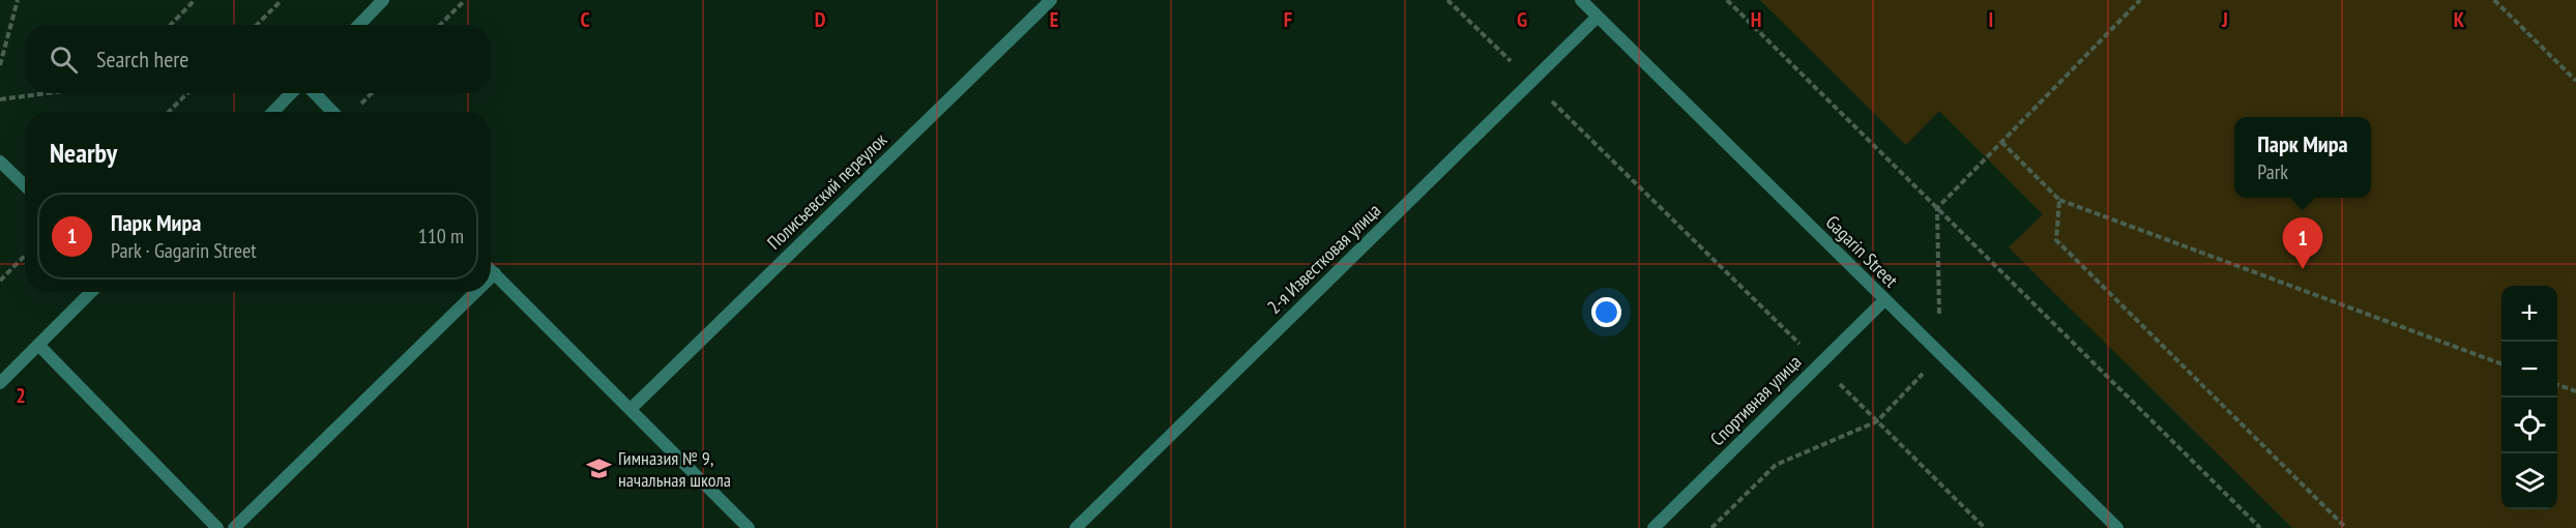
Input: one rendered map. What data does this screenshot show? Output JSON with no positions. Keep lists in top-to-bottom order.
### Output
{
  "streets": {
    "street": [
      "Полисьевский переулок",
      "Gagarin Street",
      "2-я Известковая улица",
      "Спортивная улица"
    ]
  },
  "crossings": [
    ["Gagarin Street", "2-я Известковая улица"],
    ["Gagarin Street", "Спортивная улица"]
  ],
  "places": {
    "school or university": ["Гимназия № 9, начальная школа"]
  },
  "page": {
    "search": "Search here",
    "heading": "Nearby",
    "popup": ["Парк Мира", "Park"],
    "list": [
      {
        "mark": "1",
        "name": "Парк Мира",
        "note": "Park · Gagarin Street",
        "value": "110 m"
      }
    ],
    "pins": "1",
    "map_buttons": ["+", "−"]
  },
  "grid": {
    "columns": [
      "C",
      "D",
      "E",
      "F",
      "G",
      "H",
      "I",
      "J",
      "K"
    ],
    "rows": ["2"]
  }
}
